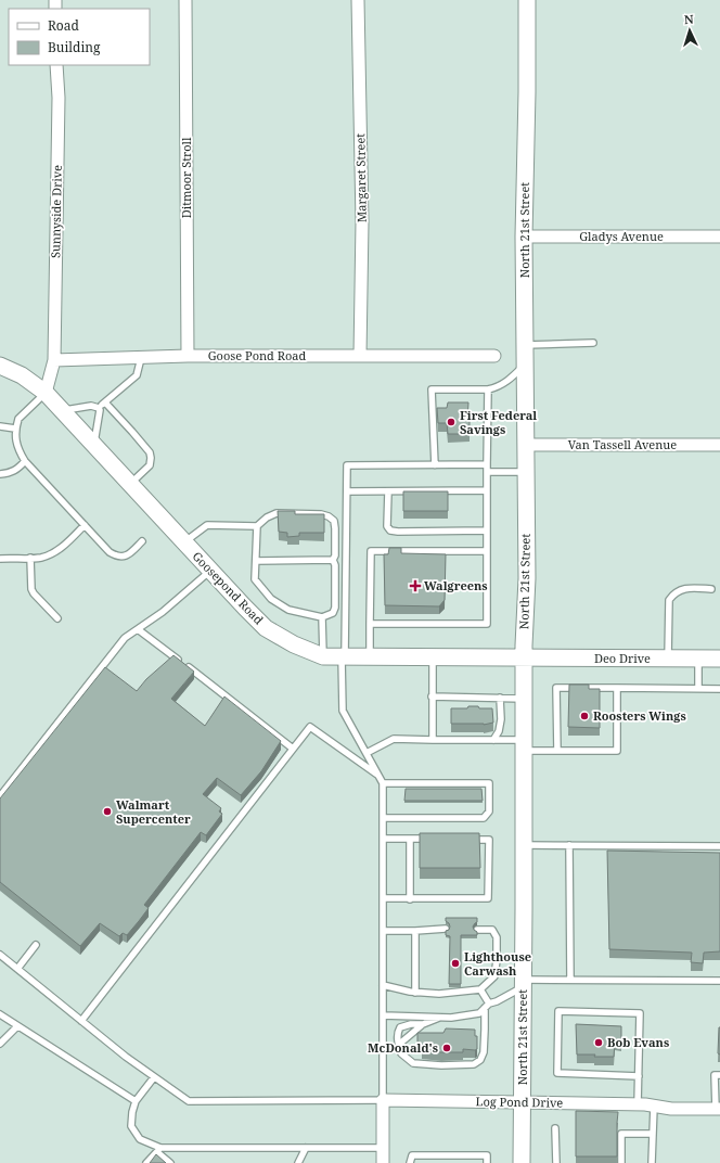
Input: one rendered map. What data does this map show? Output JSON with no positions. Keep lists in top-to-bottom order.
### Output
{
  "streets": {
    "main road": ["North 21st Street", "Goosepond Road", "Deo Drive"],
    "street": [
      "Ditmoor Stroll",
      "Margaret Street",
      "Sunnyside Drive",
      "Gladys Avenue",
      "Goose Pond Road",
      "Van Tassell Avenue",
      "Log Pond Drive"
    ]
  },
  "crossings": [
    ["Ditmoor Stroll", "Goose Pond Road"],
    ["Margaret Street", "Goose Pond Road"],
    ["Sunnyside Drive", "Goose Pond Road"],
    ["North 21st Street", "Gladys Avenue"],
    ["North 21st Street", "Van Tassell Avenue"],
    ["North 21st Street", "Goosepond Road"],
    ["North 21st Street", "Deo Drive"],
    ["North 21st Street", "Log Pond Drive"],
    ["Goosepond Road", "Deo Drive"]
  ],
  "places": {
    "other": [
      "First Federal Savings",
      "Roosters Wings",
      "Walmart Supercenter",
      "Lighthouse Carwash",
      "Bob Evans",
      "McDonald's"
    ],
    "health": ["Walgreens"]
  },
  "legend": ["Road", "Building"],
  "north": "top"
}
